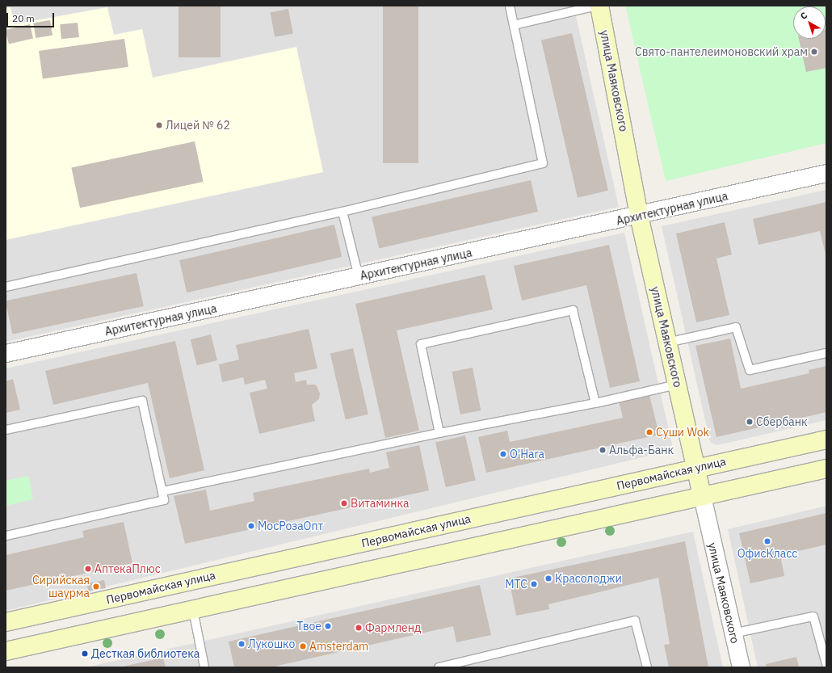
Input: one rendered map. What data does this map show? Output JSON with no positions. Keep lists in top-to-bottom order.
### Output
{
  "streets": {
    "main road": ["улица Маяковского", "Первомайская улица"],
    "street": ["Архитектурная улица"]
  },
  "crossings": [
    ["улица Маяковского", "Архитектурная улица"],
    ["улица Маяковского", "Первомайская улица"]
  ],
  "places": [
    "Свято-пантелеимоновский храм",
    "Лицей № 62",
    "Сбербанк",
    "Суши Wok",
    "Альфа-Банк",
    "O'Hara",
    "Витаминка",
    "МосРозаОпт",
    "ОфисКласс",
    "АптекаПлюс",
    "Красолоджи",
    "МТС",
    "Сирийская шаурма",
    "Твое",
    "Фармленд",
    "Лукошко",
    "Amsterdam",
    "Десткая библиотека"
  ],
  "scale_bar": "20 m",
  "north": "top left"
}
